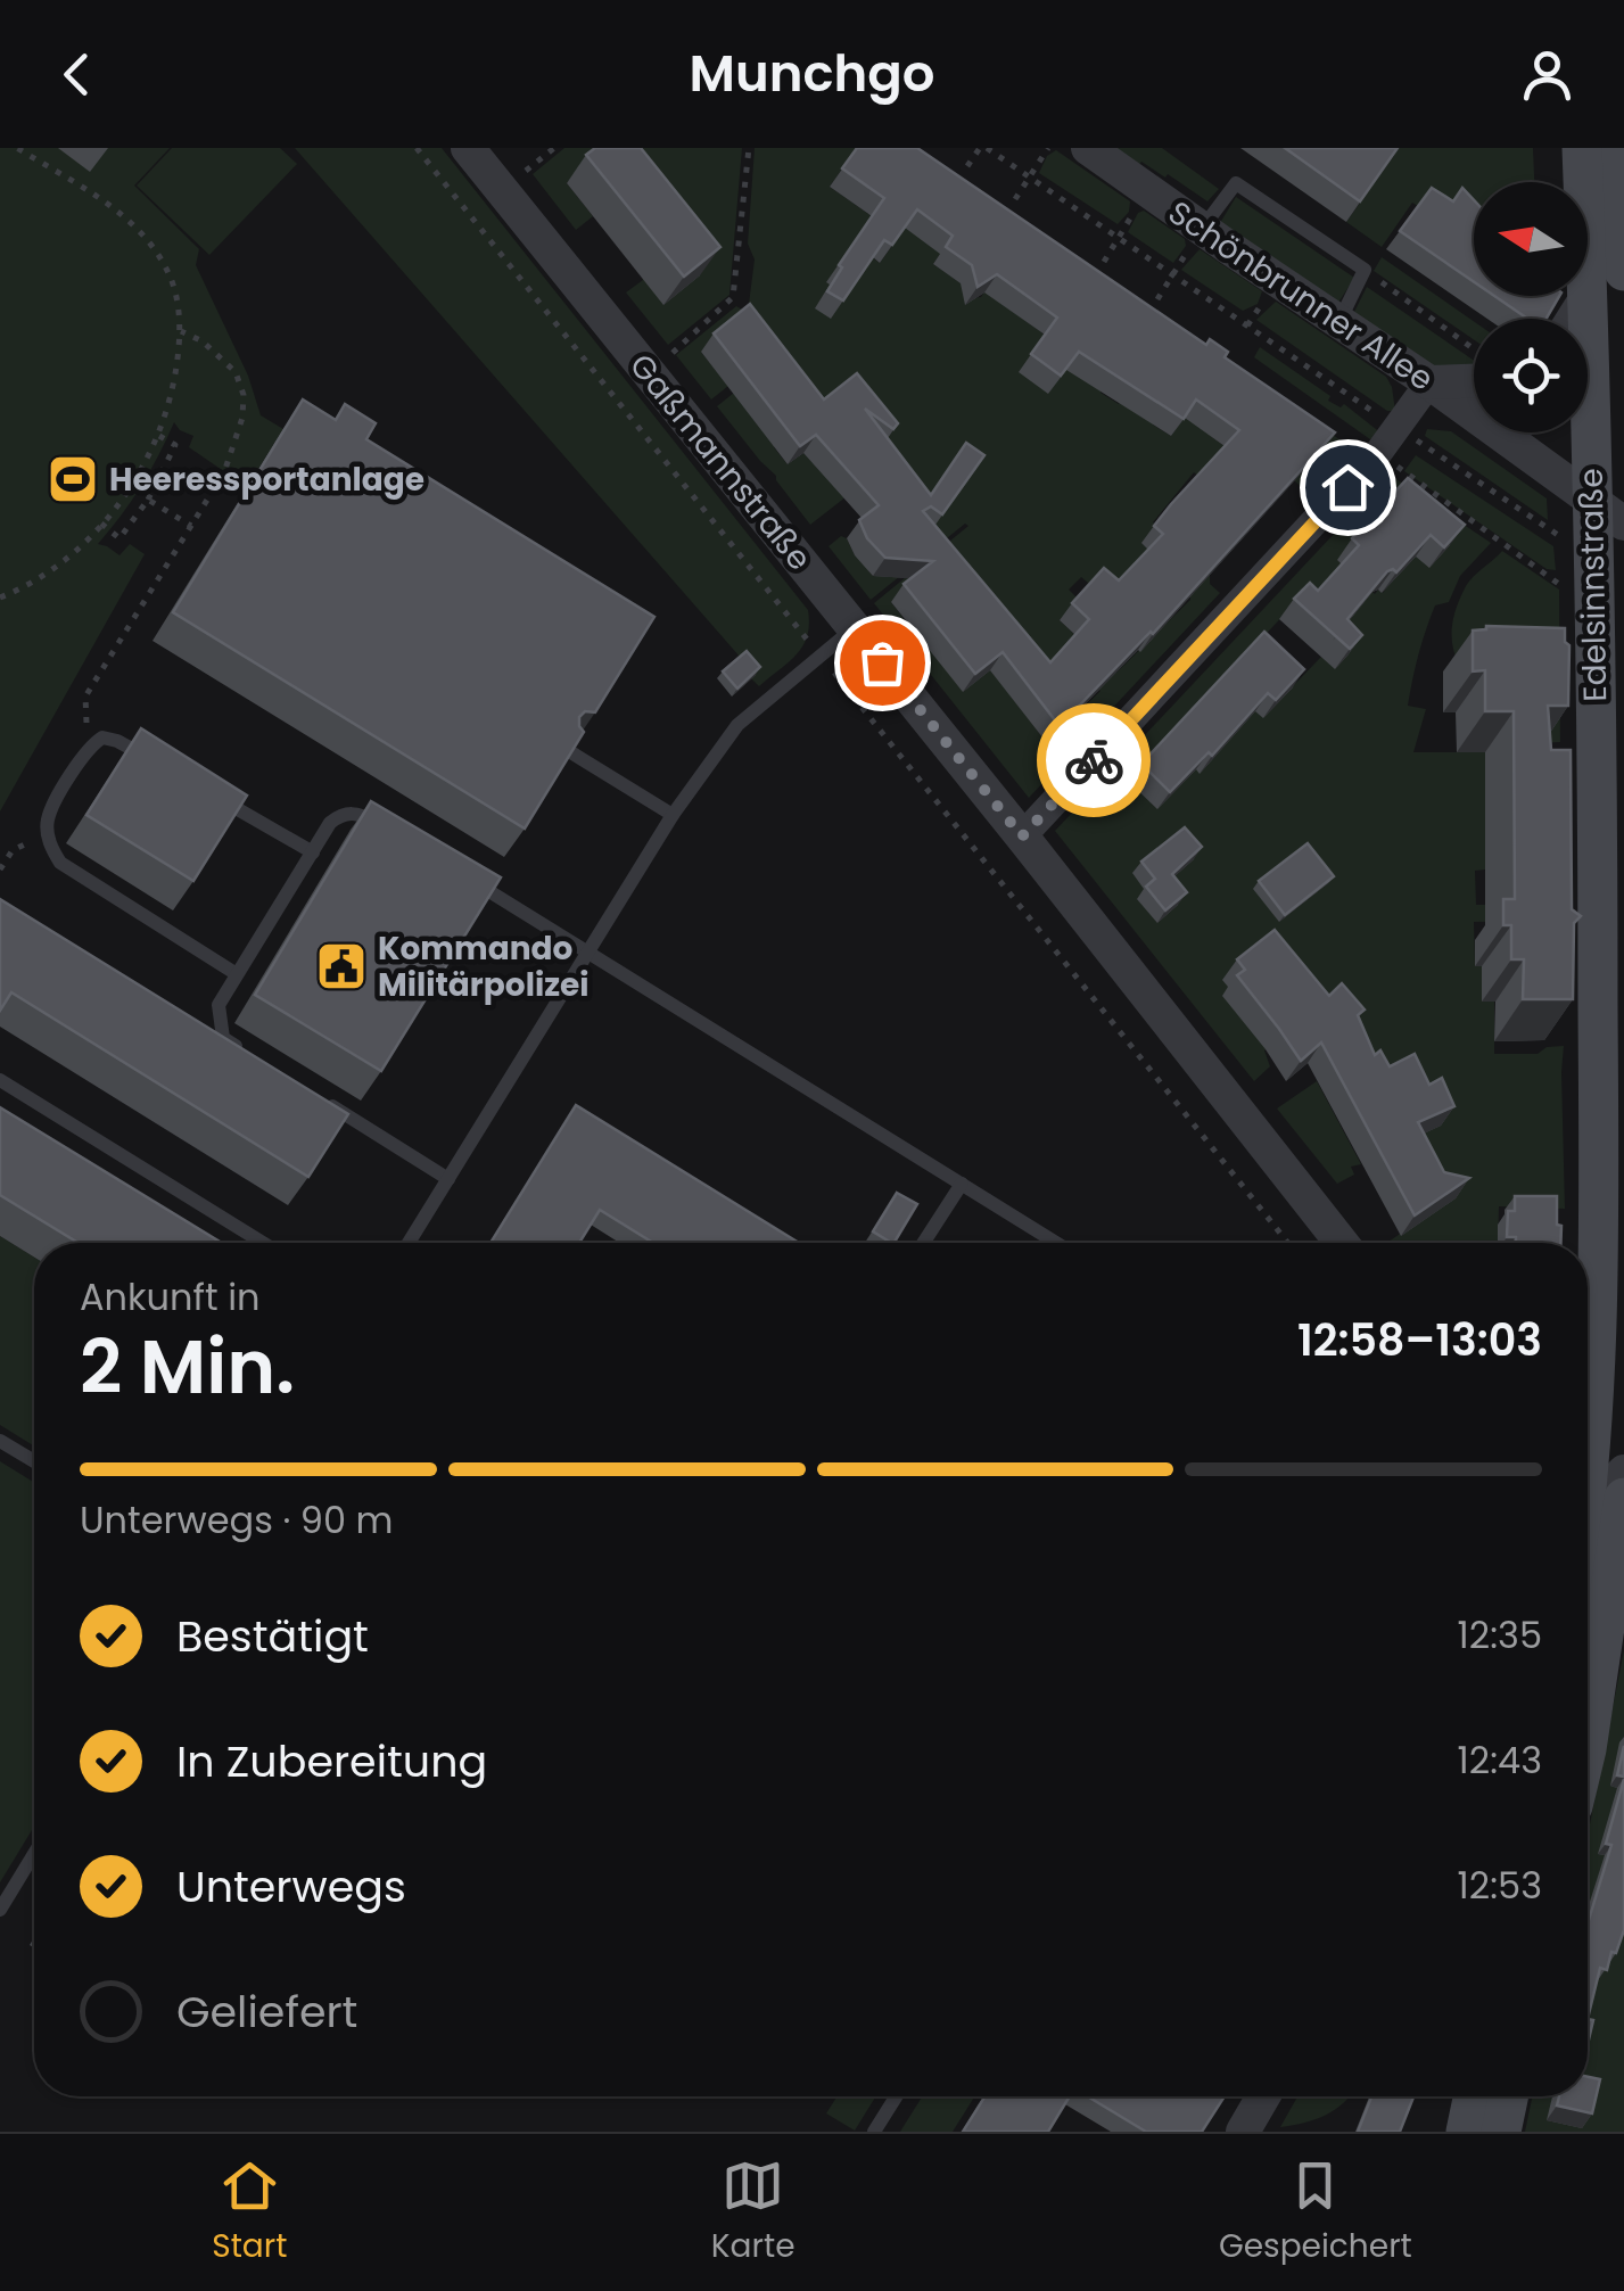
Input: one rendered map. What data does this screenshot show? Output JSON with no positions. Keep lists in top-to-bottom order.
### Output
{
  "streets": {
    "main road": ["Edelsinnstraße"],
    "street": ["Schönbrunner Allee", "Gaßmannstraße"]
  },
  "crossings": [
    ["Schönbrunner Allee", "Edelsinnstraße"]
  ],
  "places": {
    "sports": ["Heeressportanlage"],
    "public building": ["Kommando Militärpolizei"]
  },
  "north": "left",
  "page": {
    "header": "Munchgo",
    "heading": ["2 Min.", "Ankunft in", "12:58–13:03"],
    "bar": "Unterwegs · 90 m",
    "list": [
      ["Bestätigt", "12:35"],
      ["In Zubereitung", "12:43"],
      ["Unterwegs", "12:53"],
      "Geliefert"
    ],
    "tabs": ["Start", "Karte", "Gespeichert"]
  }
}
